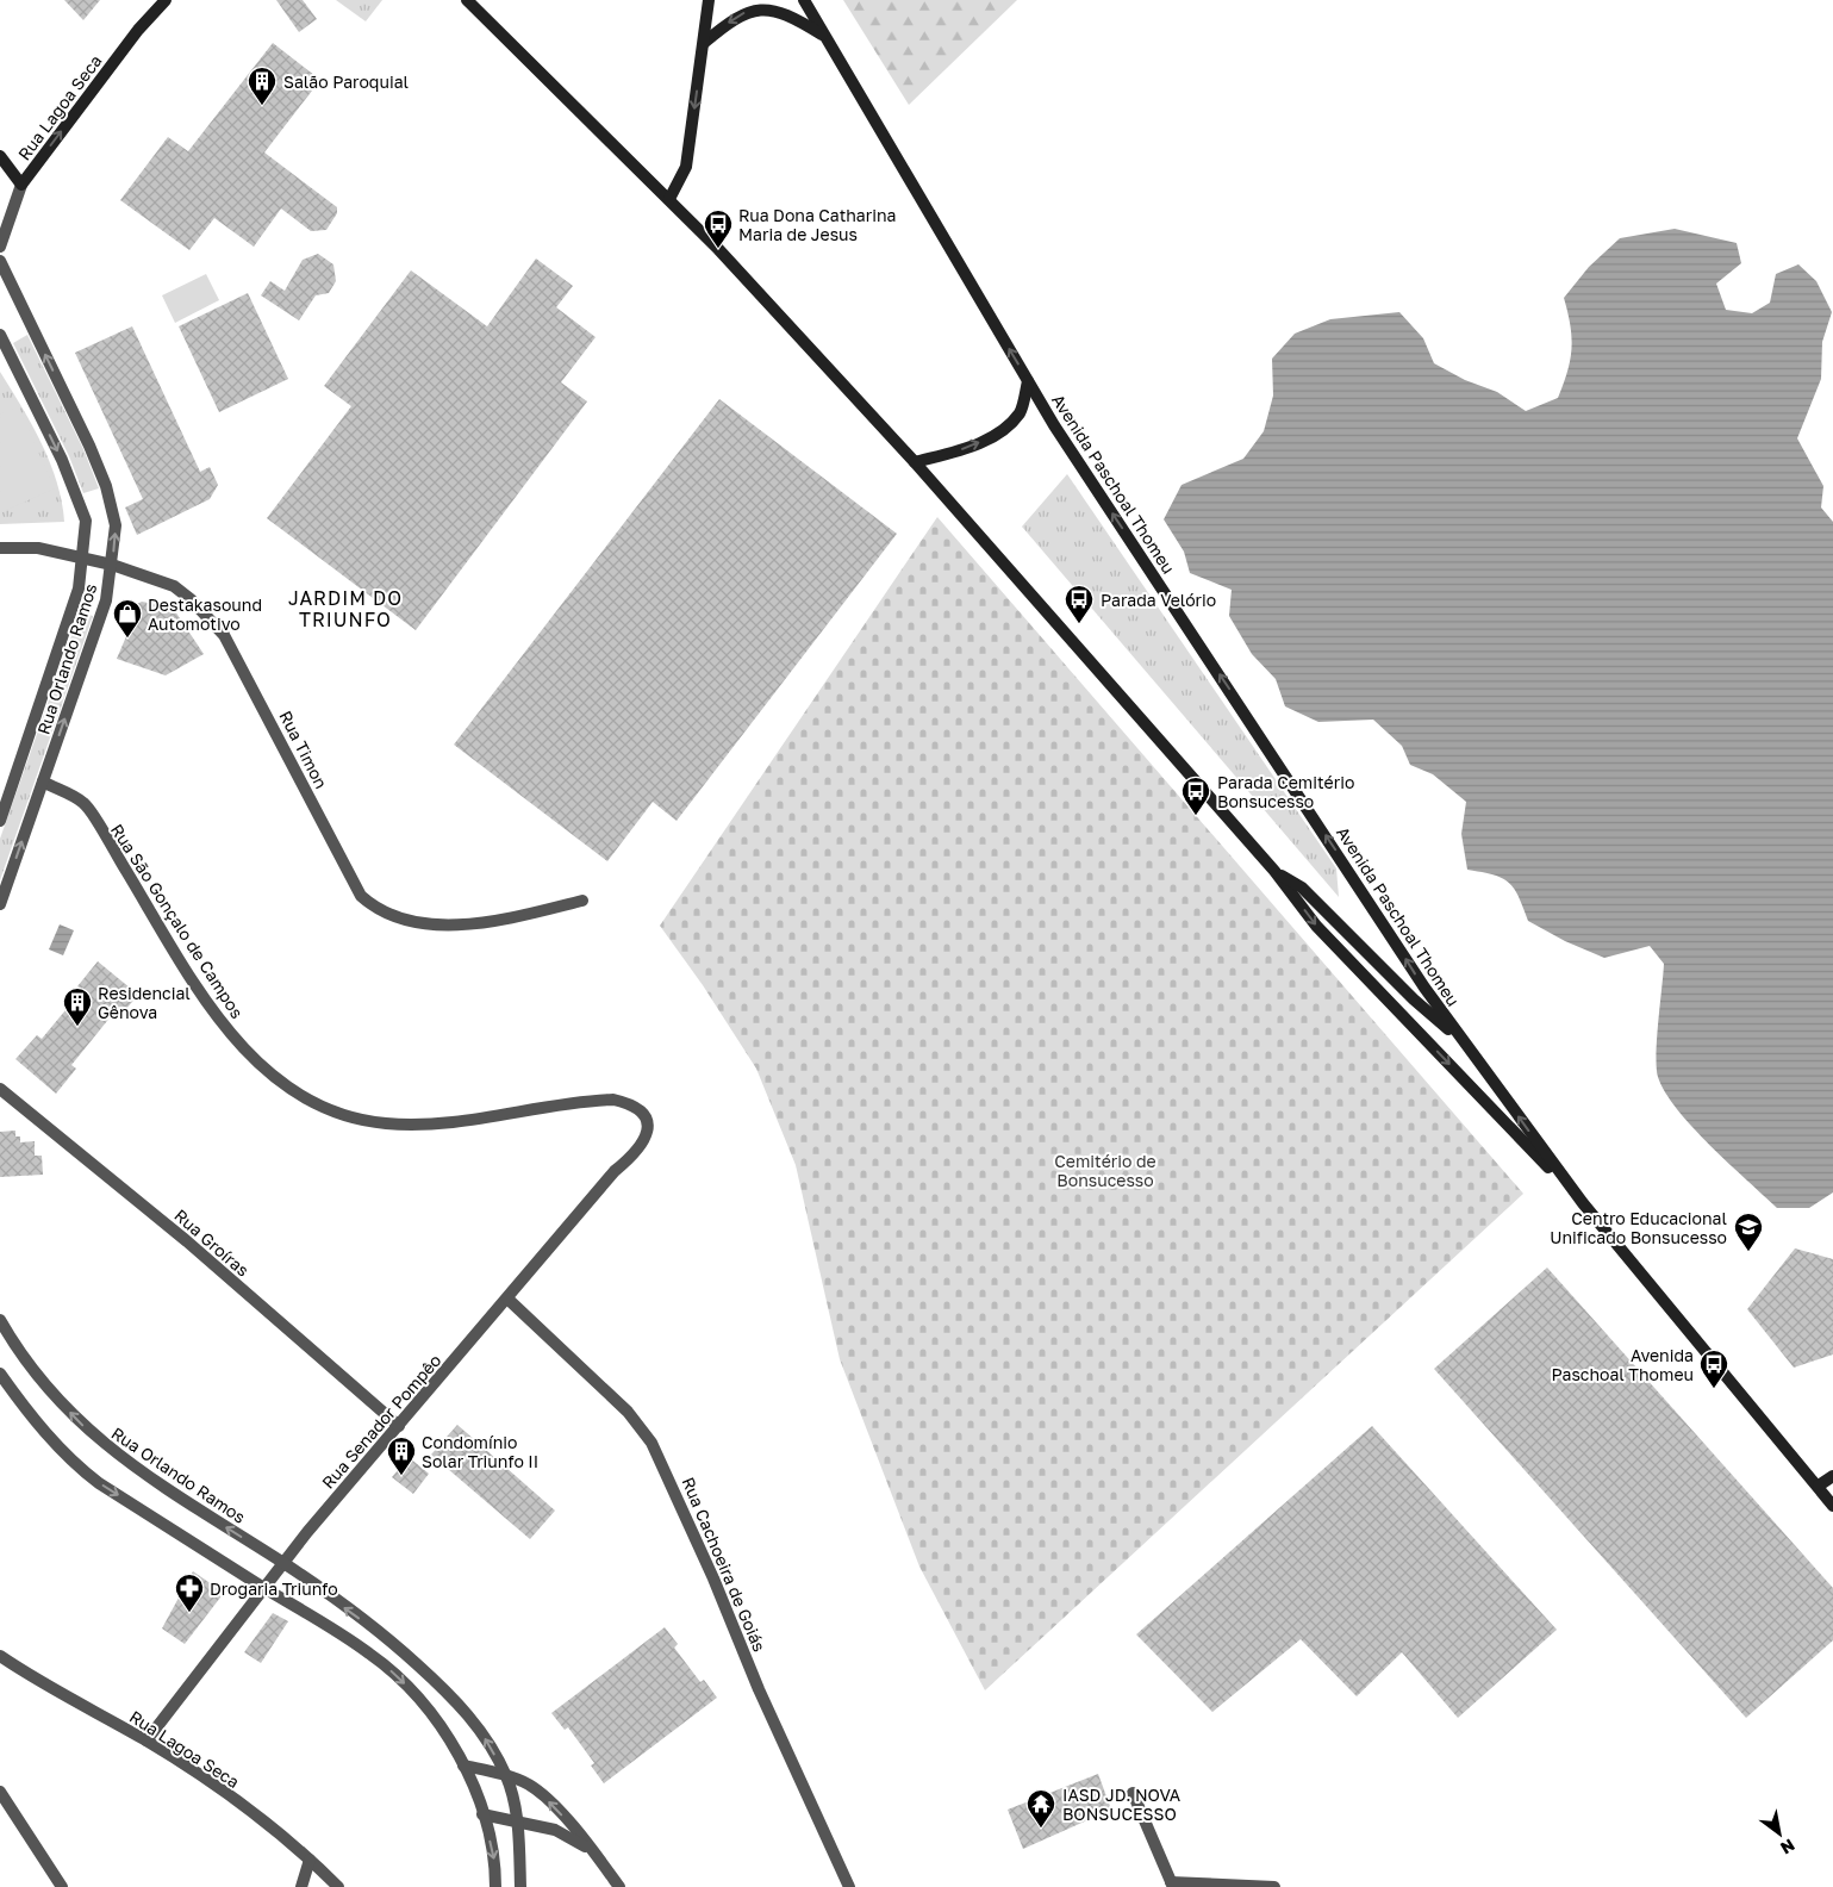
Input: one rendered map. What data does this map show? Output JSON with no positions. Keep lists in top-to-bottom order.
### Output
{
  "streets": {
    "main road": ["Rua Lagoa Seca", "Avenida Paschoal Thomeu"],
    "street": [
      "Rua Orlando Ramos",
      "Rua Timon",
      "Rua São Gonçalo de Campos",
      "Rua Groíras",
      "Rua Senador Pompêo",
      "Rua Cachoeira de Goiás"
    ]
  },
  "crossings": [
    ["Rua Lagoa Seca", "Rua Senador Pompêo"],
    ["Rua Orlando Ramos", "Rua Timon"],
    ["Rua Orlando Ramos", "Rua São Gonçalo de Campos"],
    ["Rua Orlando Ramos", "Rua Senador Pompêo"],
    ["Rua São Gonçalo de Campos", "Rua Senador Pompêo"],
    ["Rua Groíras", "Rua Senador Pompêo"],
    ["Rua Senador Pompêo", "Rua Cachoeira de Goiás"]
  ],
  "districts": ["JARDIM DO TRIUNFO"],
  "parks": ["Cemitério de Bonsucesso"],
  "places": {
    "building": ["Salão Paroquial", "Residencial Gênova", "Condomínio Solar Triunfo II"],
    "bus stop": [
      "Rua Dona Catharina Maria de Jesus",
      "Parada Velório",
      "Parada Cemitério Bonsucesso",
      "Avenida Paschoal Thomeu"
    ],
    "shop": ["Destakasound Automotivo"],
    "school or university": ["Centro Educacional Unificado Bonsucesso"],
    "pharmacy": ["Drogaria Triunfo"],
    "temple": ["IASD JD. NOVA BONSUCESSO"]
  },
  "north": "bottom right"
}
